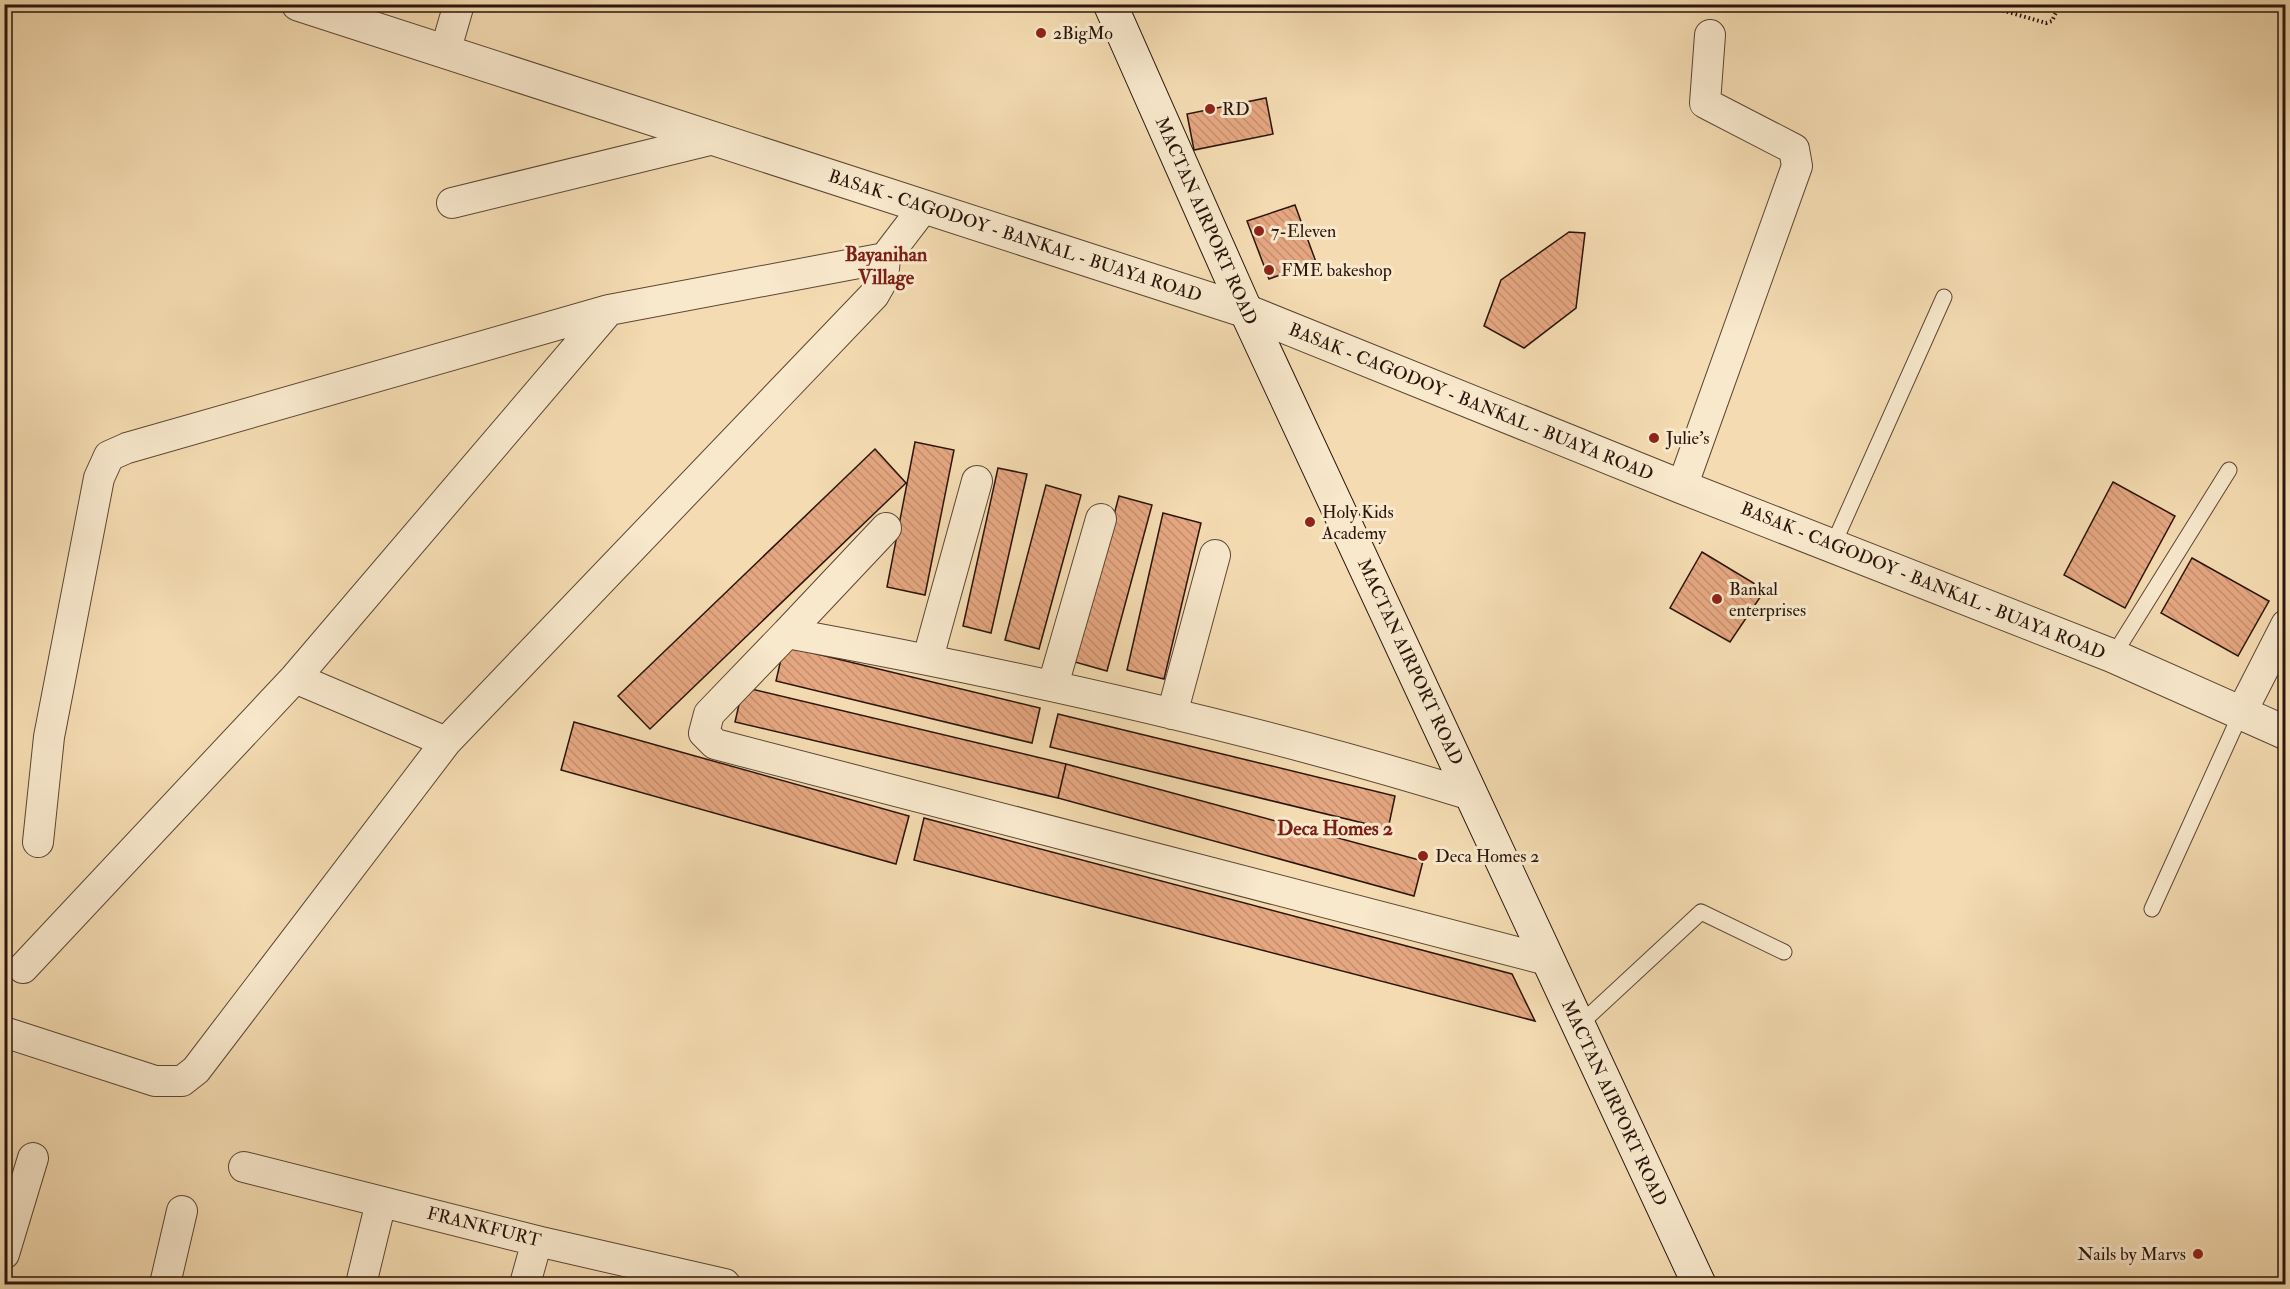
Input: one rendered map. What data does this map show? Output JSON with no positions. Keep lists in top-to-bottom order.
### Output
{
  "streets": {
    "street": ["MACTAN AIRPORT ROAD", "BASAK - CAGODOY - BANKAL - BUAYA ROAD", "FRANKFURT"]
  },
  "crossings": [
    ["MACTAN AIRPORT ROAD", "BASAK - CAGODOY - BANKAL - BUAYA ROAD"]
  ],
  "districts": ["Bayanihan Village", "Deca Homes 2"],
  "places": [
    "2BigMo",
    "RD",
    "7-Eleven",
    "FME bakeshop",
    "Julie's",
    "Holy Kids Academy",
    "Bankal enterprises",
    "Deca Homes 2",
    "Nails by Marvs"
  ]
}
